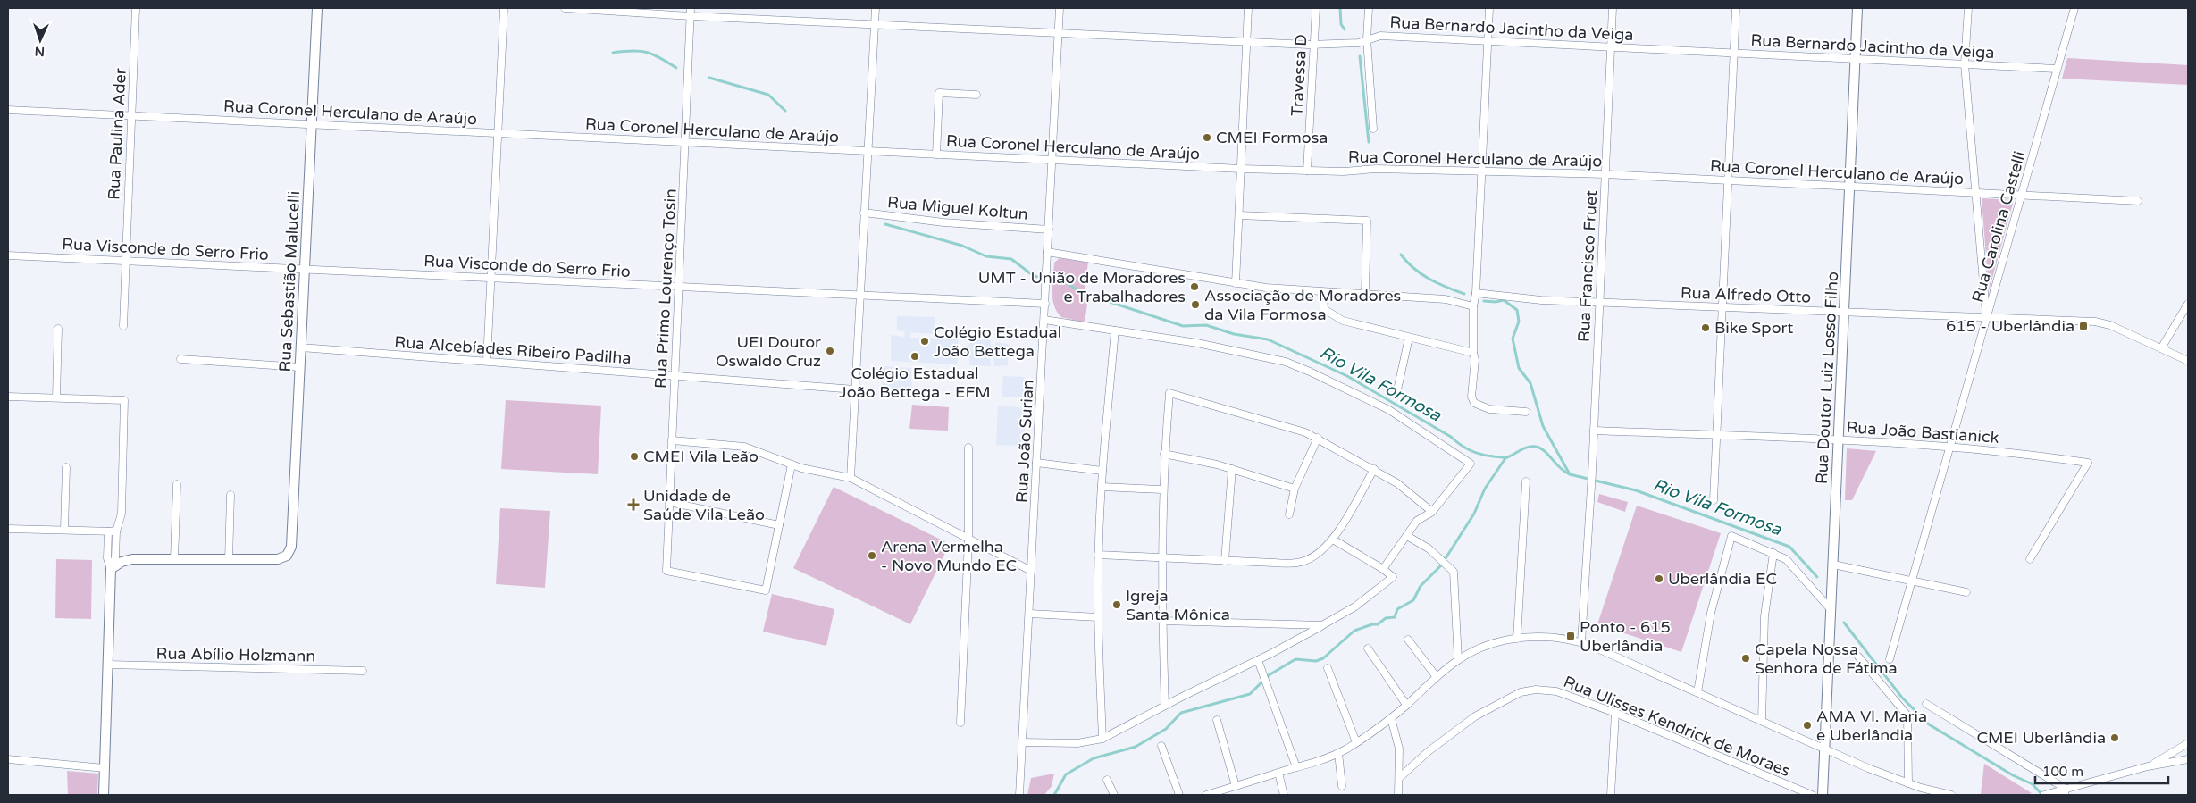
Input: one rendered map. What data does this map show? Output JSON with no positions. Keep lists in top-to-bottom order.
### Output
{
  "streets": {
    "street": [
      "Rua Bernardo Jacintho da Veiga",
      "Travessa D",
      "Rua Coronel Herculano de Araújo",
      "Rua Paulina Ader",
      "Rua Miguel Koltun",
      "Rua Carolina Castelli",
      "Rua Visconde do Serro Frio",
      "Rua Francisco Fruet",
      "Rua Sebastião Malucelli",
      "Rua Primo Lourenço Tosin",
      "Rua Alfredo Otto",
      "Rua Alcebíades Ribeiro Padilha",
      "Rua Doutor Luiz Losso Filho",
      "Rua João Bastianick",
      "Rua João Surian",
      "Rua Abílio Holzmann",
      "Rua Ulisses Kendrick de Moraes"
    ]
  },
  "crossings": [
    ["Rua Bernardo Jacintho da Veiga", "Travessa D"],
    ["Rua Bernardo Jacintho da Veiga", "Rua Carolina Castelli"],
    ["Rua Bernardo Jacintho da Veiga", "Rua Francisco Fruet"],
    ["Rua Bernardo Jacintho da Veiga", "Rua Primo Lourenço Tosin"],
    ["Rua Bernardo Jacintho da Veiga", "Rua Doutor Luiz Losso Filho"],
    ["Rua Bernardo Jacintho da Veiga", "Rua João Surian"],
    ["Travessa D", "Rua Coronel Herculano de Araújo"],
    ["Rua Coronel Herculano de Araújo", "Rua Paulina Ader"],
    ["Rua Coronel Herculano de Araújo", "Rua Carolina Castelli"],
    ["Rua Coronel Herculano de Araújo", "Rua Francisco Fruet"],
    ["Rua Coronel Herculano de Araújo", "Rua Sebastião Malucelli"],
    ["Rua Coronel Herculano de Araújo", "Rua Primo Lourenço Tosin"],
    ["Rua Coronel Herculano de Araújo", "Rua Doutor Luiz Losso Filho"],
    ["Rua Coronel Herculano de Araújo", "Rua João Surian"],
    ["Rua Paulina Ader", "Rua Visconde do Serro Frio"],
    ["Rua Miguel Koltun", "Rua João Surian"],
    ["Rua Carolina Castelli", "Rua Alfredo Otto"],
    ["Rua Carolina Castelli", "Rua João Bastianick"],
    ["Rua Visconde do Serro Frio", "Rua Sebastião Malucelli"],
    ["Rua Visconde do Serro Frio", "Rua Primo Lourenço Tosin"],
    ["Rua Visconde do Serro Frio", "Rua João Surian"],
    ["Rua Francisco Fruet", "Rua Alfredo Otto"],
    ["Rua Francisco Fruet", "Rua João Bastianick"],
    ["Rua Sebastião Malucelli", "Rua Alcebíades Ribeiro Padilha"],
    ["Rua Primo Lourenço Tosin", "Rua Alcebíades Ribeiro Padilha"],
    ["Rua Alfredo Otto", "Rua Doutor Luiz Losso Filho"],
    ["Rua Doutor Luiz Losso Filho", "Rua João Bastianick"]
  ],
  "water": ["Rio Vila Formosa"],
  "places": {
    "other": [
      "CMEI Formosa",
      "UMT - União de Moradores e Trabalhadores",
      "Associação de Moradores da Vila Formosa",
      "Bike Sport",
      "Colégio Estadual João Bettega",
      "UEI Doutor Oswaldo Cruz",
      "Colégio Estadual João Bettega - EFM",
      "CMEI Vila Leão",
      "Arena Vermelha - Novo Mundo EC",
      "Uberlândia EC",
      "Igreja Santa Mônica",
      "Capela Nossa Senhora de Fátima",
      "AMA Vl. Maria e Uberlândia",
      "CMEI Uberlândia"
    ],
    "transit": ["615 - Uberlândia", "Ponto - 615 Uberlândia"],
    "health": ["Unidade de Saúde Vila Leão"]
  },
  "scale_bar": "100 m",
  "north": "bottom"
}
